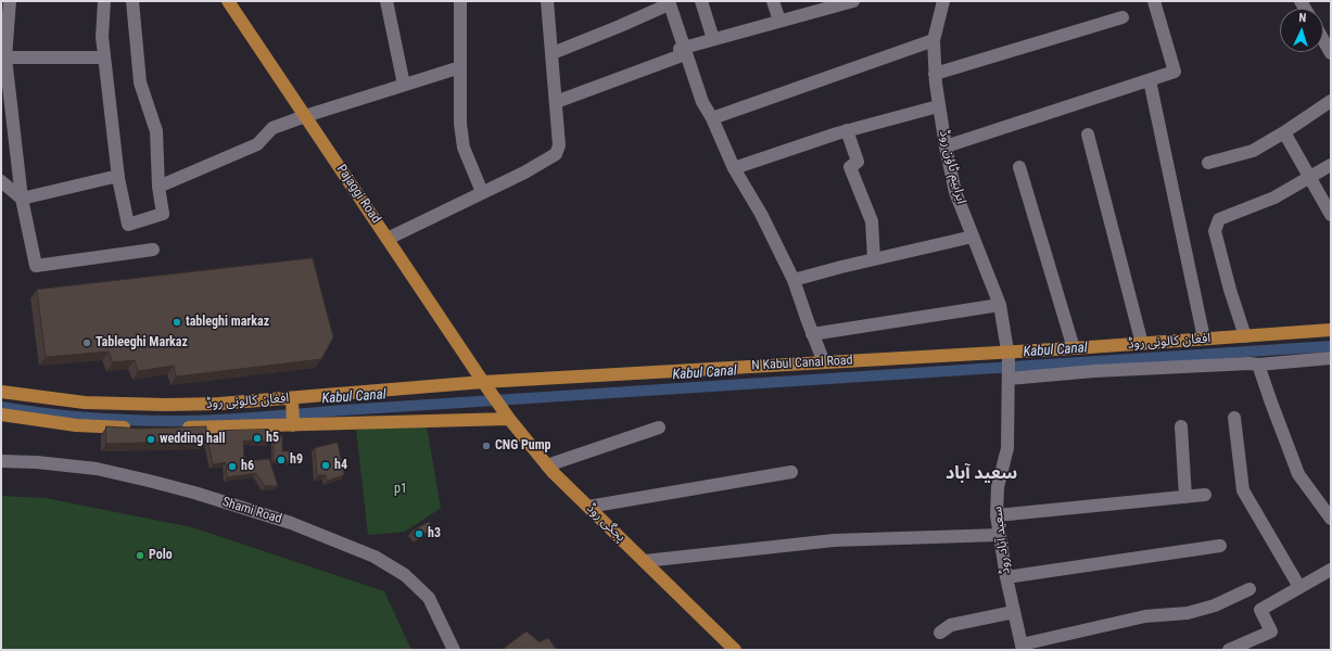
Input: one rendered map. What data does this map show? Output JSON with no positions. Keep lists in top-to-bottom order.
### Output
{
  "streets": {
    "main road": [
      "Pajaggi Road",
      "افغان کالونی روڈ",
      "N Kabul Canal Road",
      "پجگی روڈ"
    ],
    "street": ["ابراہیم ٹاؤن روڈ", "Shami Road", "سعید آباد روڈ"]
  },
  "crossings": [
    ["ابراہیم ٹاؤن روڈ", "افغان کالونی روڈ"],
    ["ابراہیم ٹاؤن روڈ", "N Kabul Canal Road"],
    ["ابراہیم ٹاؤن روڈ", "سعید آباد روڈ"],
    ["Pajaggi Road", "افغان کالونی روڈ"],
    ["Pajaggi Road", "N Kabul Canal Road"],
    ["Pajaggi Road", "پجگی روڈ"],
    ["افغان کالونی روڈ", "N Kabul Canal Road"],
    ["افغان کالونی روڈ", "پجگی روڈ"],
    ["افغان کالونی روڈ", "سعید آباد روڈ"],
    ["N Kabul Canal Road", "پجگی روڈ"],
    ["N Kabul Canal Road", "سعید آباد روڈ"]
  ],
  "districts": ["سعید آباد"],
  "water": ["Kabul Canal"],
  "parks": ["p1"],
  "places": [
    "tableghi markaz",
    "Tableeghi Markaz",
    "h5",
    "wedding hall",
    "CNG Pump",
    "h9",
    "h4",
    "h6",
    "h3",
    "Polo"
  ],
  "north": "top"
}
